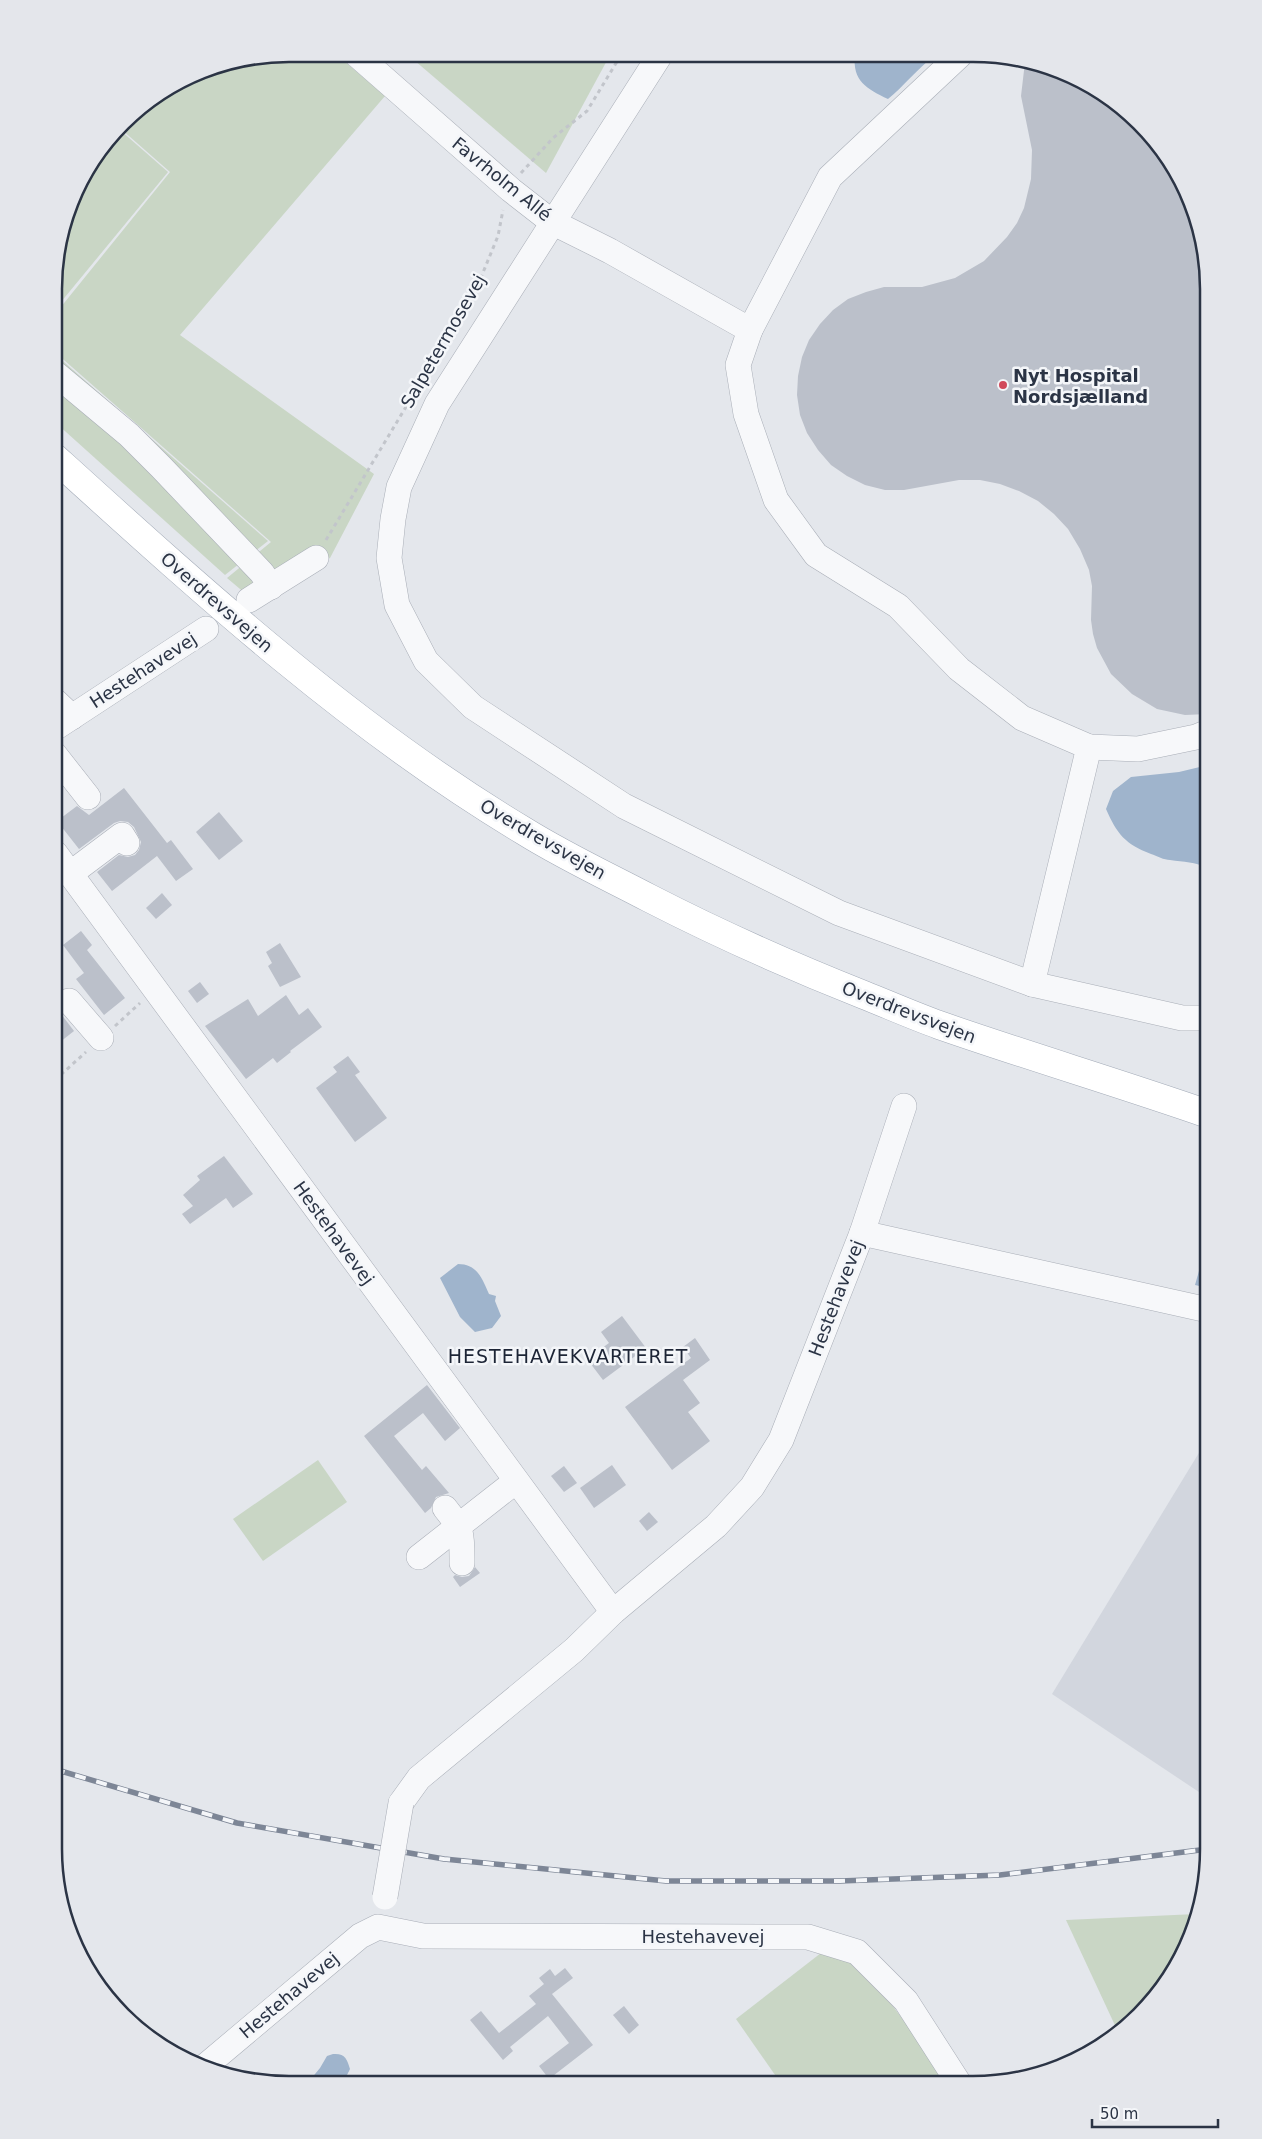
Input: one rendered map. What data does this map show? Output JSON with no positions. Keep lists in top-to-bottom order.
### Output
{
  "streets": {
    "main road": ["Overdrevsvejen"],
    "street": ["Favrholm Allé", "Hestehavevej"],
    "path": ["Salpetermosevej"]
  },
  "crossings": [
    ["Favrholm Allé", "Salpetermosevej"]
  ],
  "districts": ["HESTEHAVEKVARTERET"],
  "places": ["Nyt Hospital Nordsjælland"],
  "scale_bar": "50 m"
}
